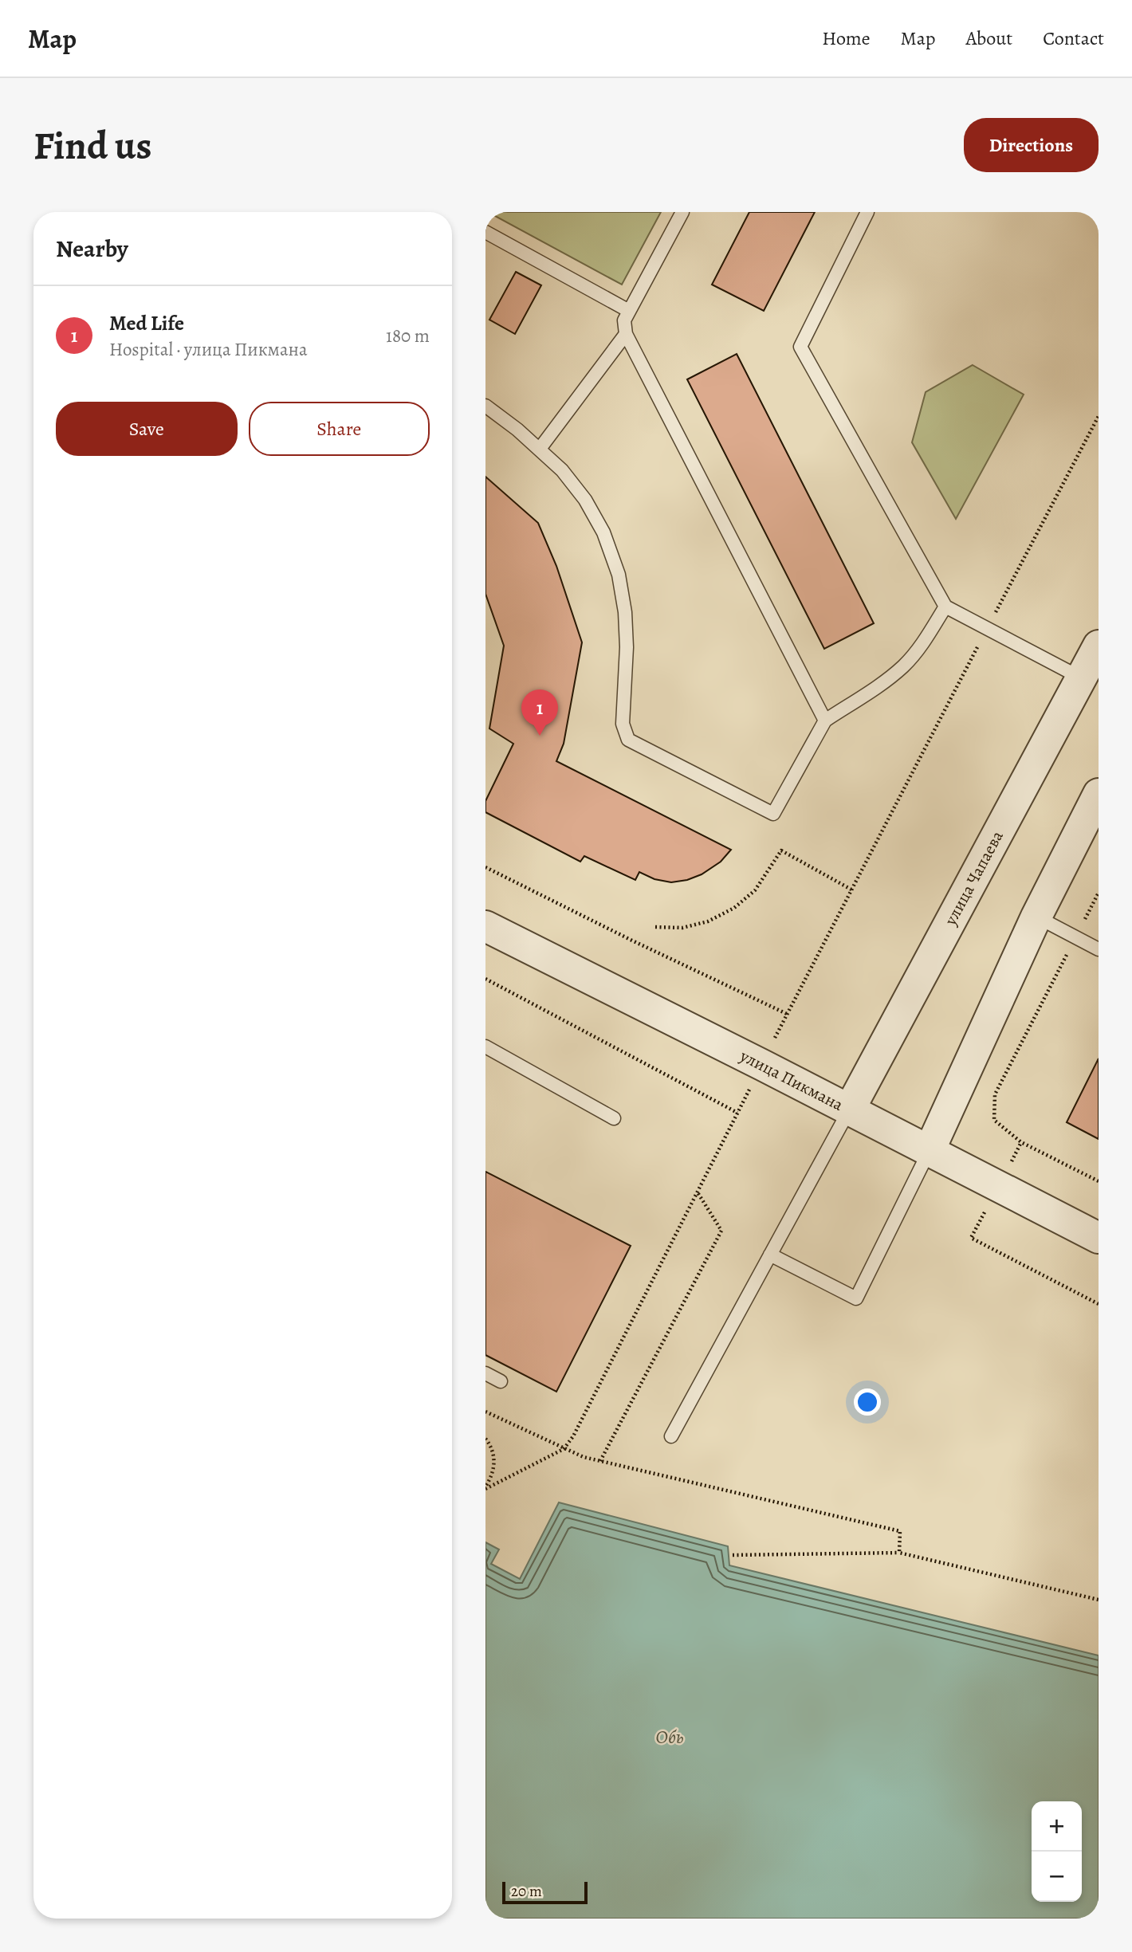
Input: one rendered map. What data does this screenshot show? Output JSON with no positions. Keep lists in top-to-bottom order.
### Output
{
  "streets": {
    "street": ["улица Чапаева", "улица Пикмана"]
  },
  "crossings": [
    ["улица Чапаева", "улица Пикмана"]
  ],
  "water": ["Обь"],
  "scale_bar": "20 m",
  "page": {
    "header": "Map",
    "nav": [
      "Home",
      "Map",
      "About",
      "Contact"
    ],
    "buttons": [
      "Directions",
      ["Save", "Share"]
    ],
    "title": "Find us",
    "heading": "Nearby",
    "list": [
      {
        "mark": "1",
        "name": "Med Life",
        "note": "Hospital · улица Пикмана",
        "value": "180 m"
      }
    ],
    "pins": "1",
    "map_buttons": ["+", "−"],
    "scale": "20 m"
  }
}
